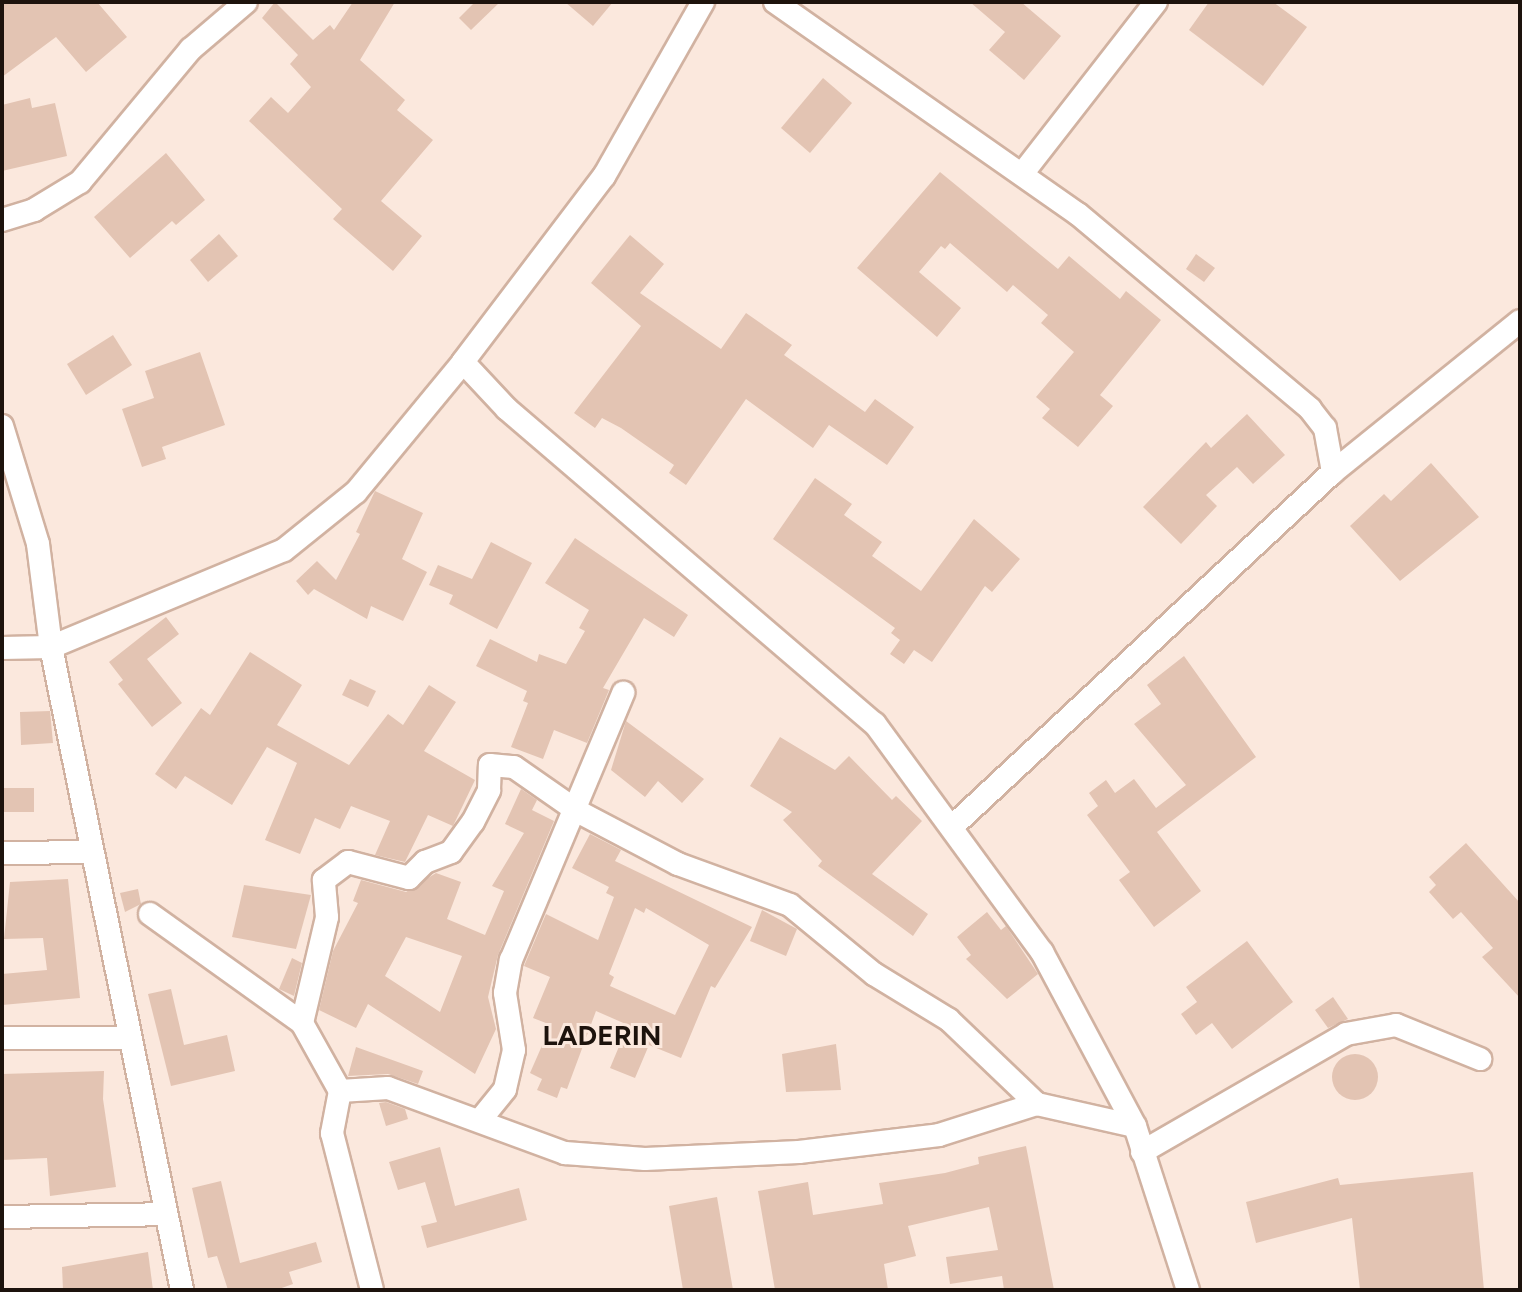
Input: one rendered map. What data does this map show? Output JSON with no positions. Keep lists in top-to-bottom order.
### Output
{
  "districts": ["LADERIN"]
}
